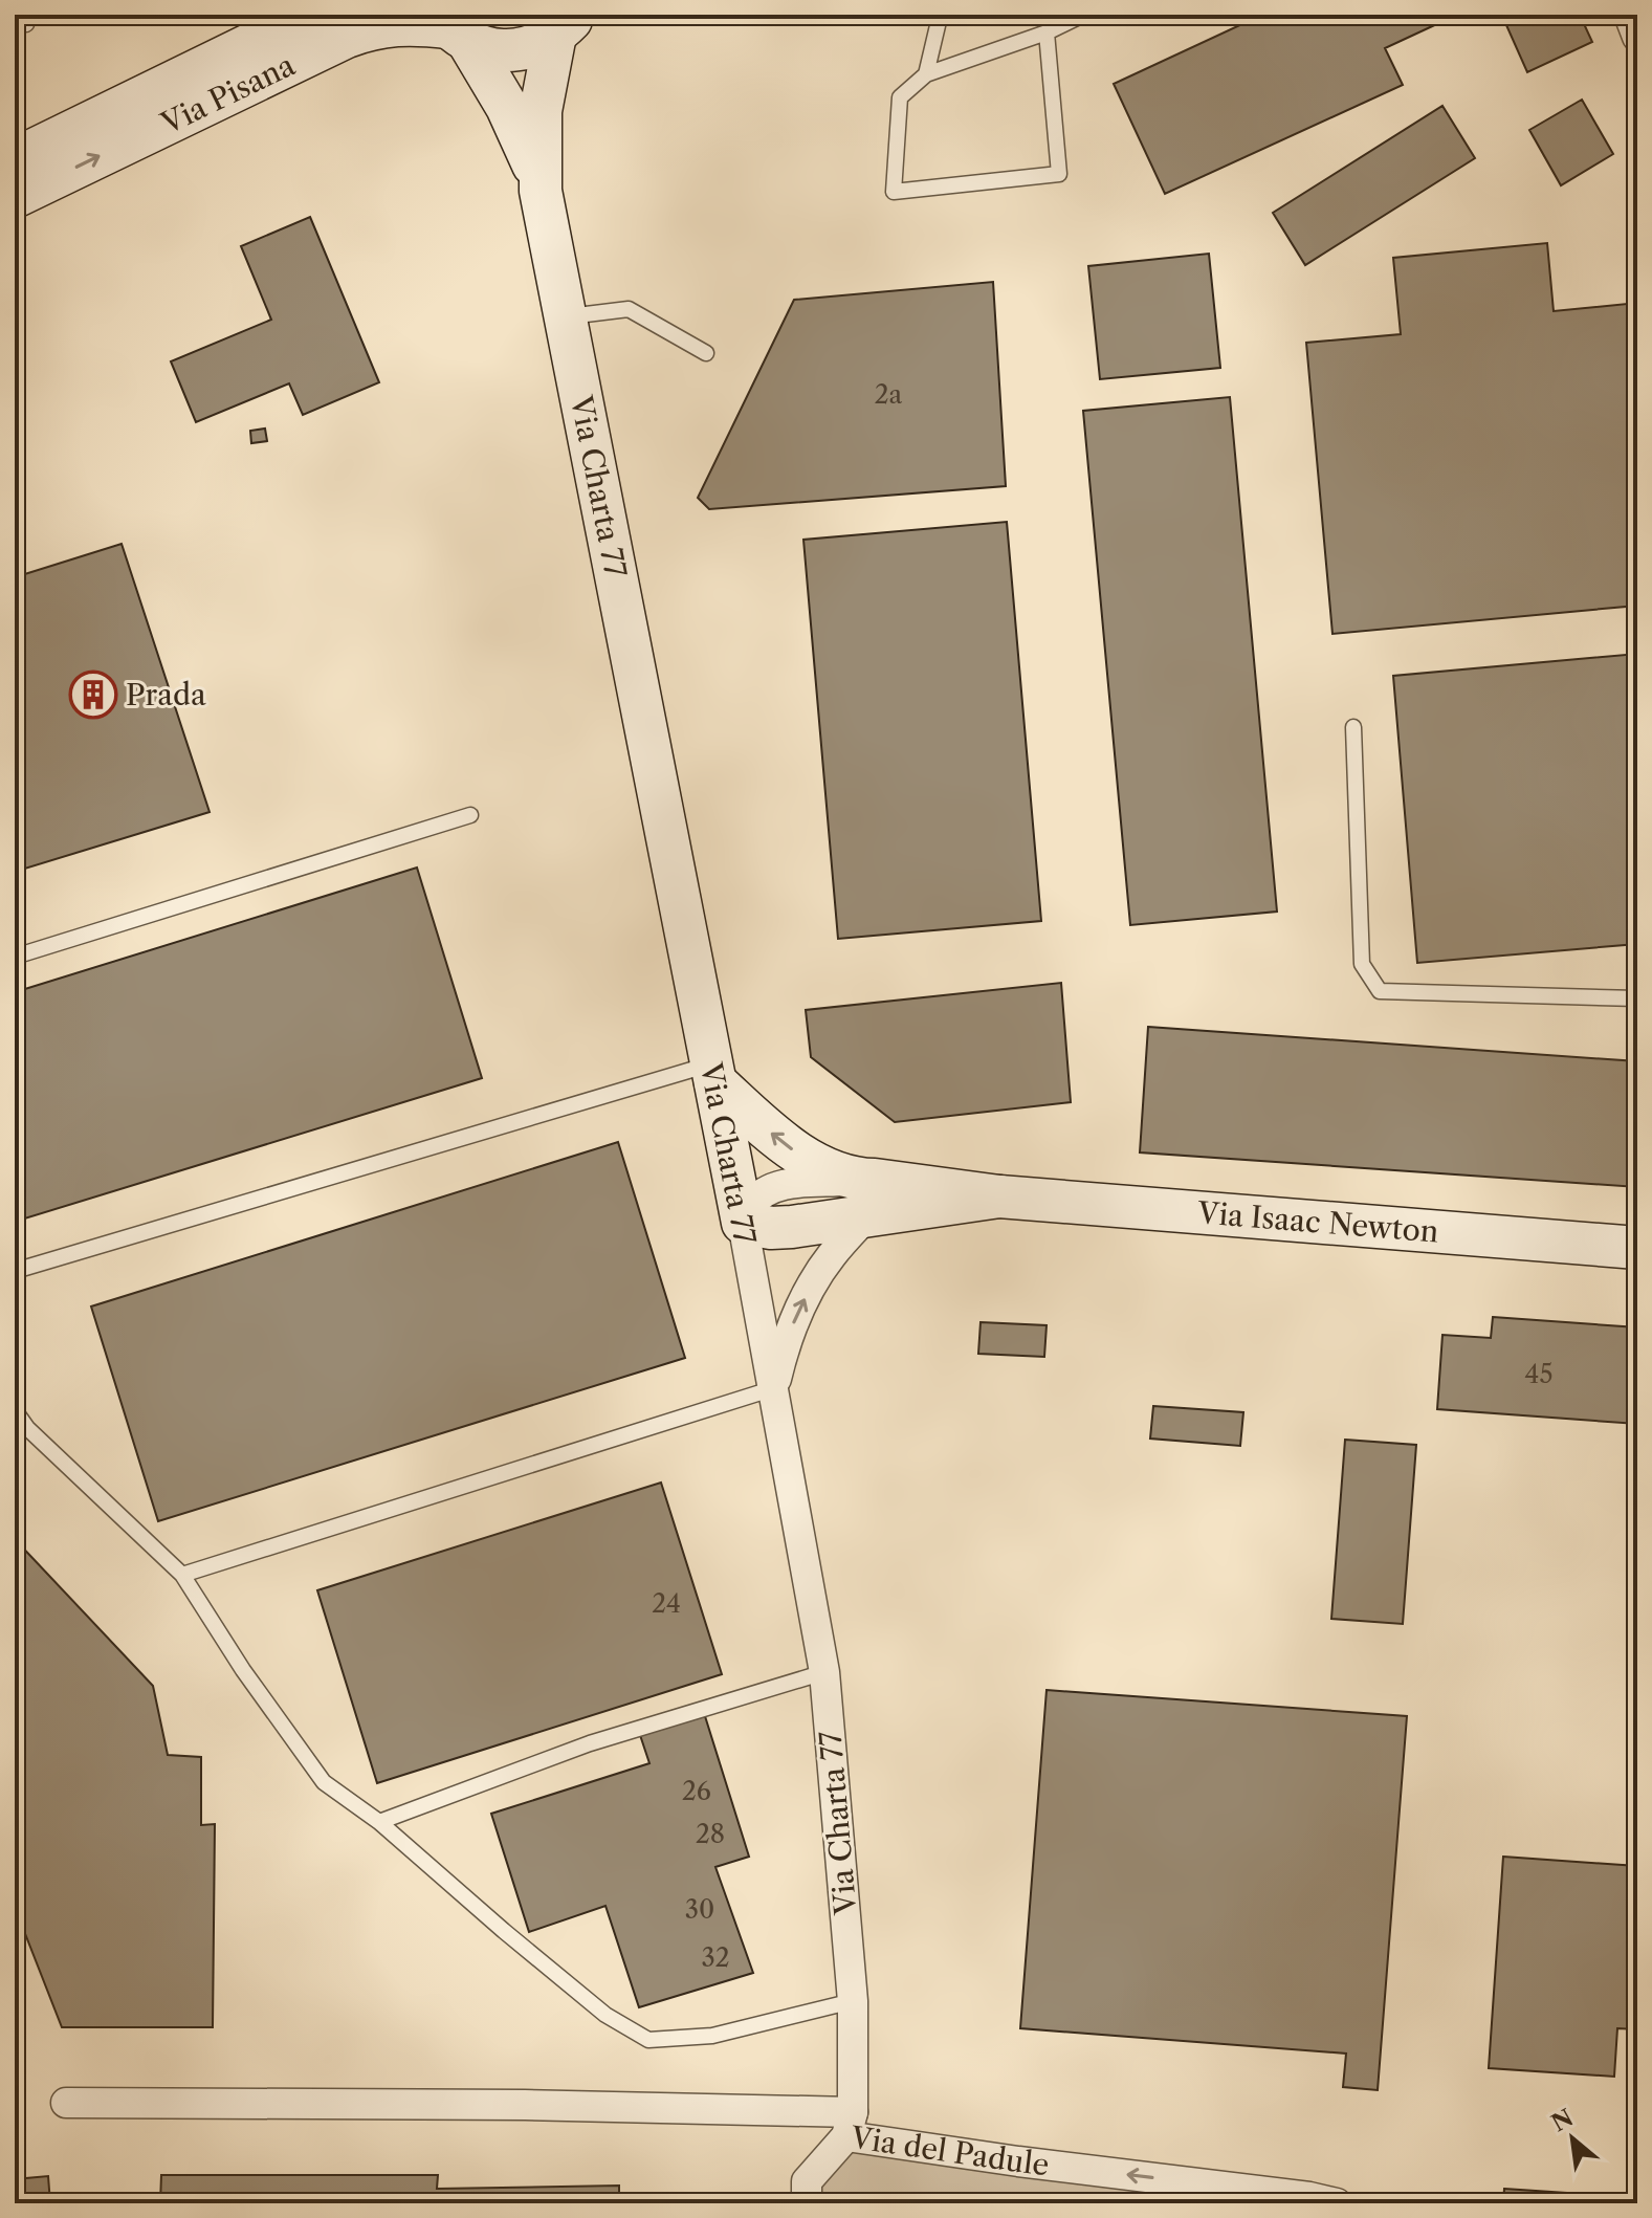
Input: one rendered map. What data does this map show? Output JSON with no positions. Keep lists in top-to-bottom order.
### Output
{
  "streets": {
    "street": [
      "Via Pisana",
      "Via Charta 77",
      "Via Isaac Newton",
      "Via del Padule"
    ]
  },
  "crossings": [
    ["Via Pisana", "Via Charta 77"],
    ["Via Charta 77", "Via Isaac Newton"],
    ["Via Charta 77", "Via del Padule"]
  ],
  "one_way": ["Via del Padule"],
  "places": {
    "building": ["Prada"]
  },
  "house_numbers": [
    "2a",
    "45",
    "24",
    "26",
    "28",
    "30",
    "32"
  ],
  "north": "top left"
}
